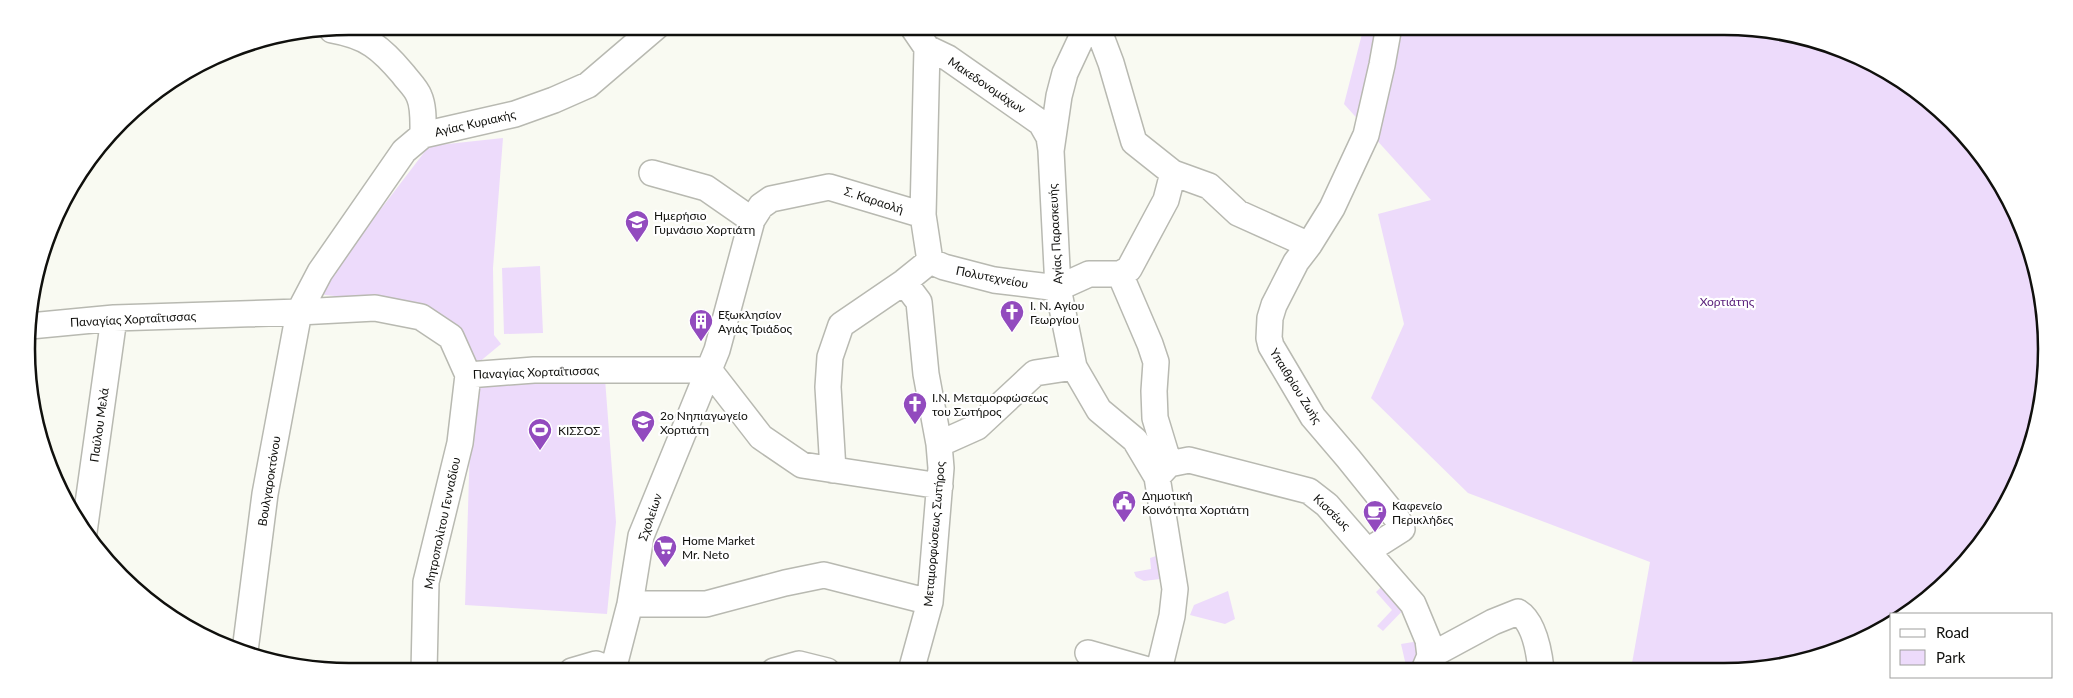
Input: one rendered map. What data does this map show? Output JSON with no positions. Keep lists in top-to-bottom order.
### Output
{
  "streets": {
    "street": [
      "Μακεδονομάχων",
      "Αγίας Κυριακής",
      "Σ. Καραολή",
      "Αγίας Παρασκευής",
      "Πολυτεχνείου",
      "Παναγίας Χορταΐτισσας",
      "Υπαιθρίου Ζωής",
      "Παύλου Μελά",
      "Βουλγαροκτόνου",
      "Κισσέως",
      "Σχολείων",
      "Μητροπολίτου Γενναδίου",
      "Μεταμορφώσεως Σωτήρος"
    ]
  },
  "crossings": [
    ["Μακεδονομάχων", "Αγίας Παρασκευής"],
    ["Αγίας Κυριακής", "Παναγίας Χορταΐτισσας"],
    ["Αγίας Κυριακής", "Βουλγαροκτόνου"],
    ["Σ. Καραολή", "Παναγίας Χορταΐτισσας"],
    ["Σ. Καραολή", "Σχολείων"],
    ["Αγίας Παρασκευής", "Πολυτεχνείου"],
    ["Αγίας Παρασκευής", "Κισσέως"],
    ["Παναγίας Χορταΐτισσας", "Παύλου Μελά"],
    ["Παναγίας Χορταΐτισσας", "Βουλγαροκτόνου"],
    ["Παναγίας Χορταΐτισσας", "Σχολείων"],
    ["Παναγίας Χορταΐτισσας", "Μητροπολίτου Γενναδίου"],
    ["Υπαιθρίου Ζωής", "Κισσέως"]
  ],
  "parks": ["Χορτιάτης"],
  "places": {
    "school or university": ["Ημερήσιο Γυμνάσιο Χορτιάτη", "2ο Νηπιαγωγείο Χορτιάτη"],
    "church": ["Ι. Ν. Αγίου Γεωργίου", "I.N. Μεταμορφώσεως του Σωτήρος"],
    "building": ["Εξωκλησίον Αγιάς Τριάδος"],
    "sports": ["ΚΙΣΣΟΣ"],
    "public building": ["Δημοτική Κοινότητα Χορτιάτη"],
    "cafe": ["Καφενείο Περικλήδες"],
    "supermarket": ["Home Market Mr. Neto"]
  },
  "legend": ["Road", "Park"]
}
